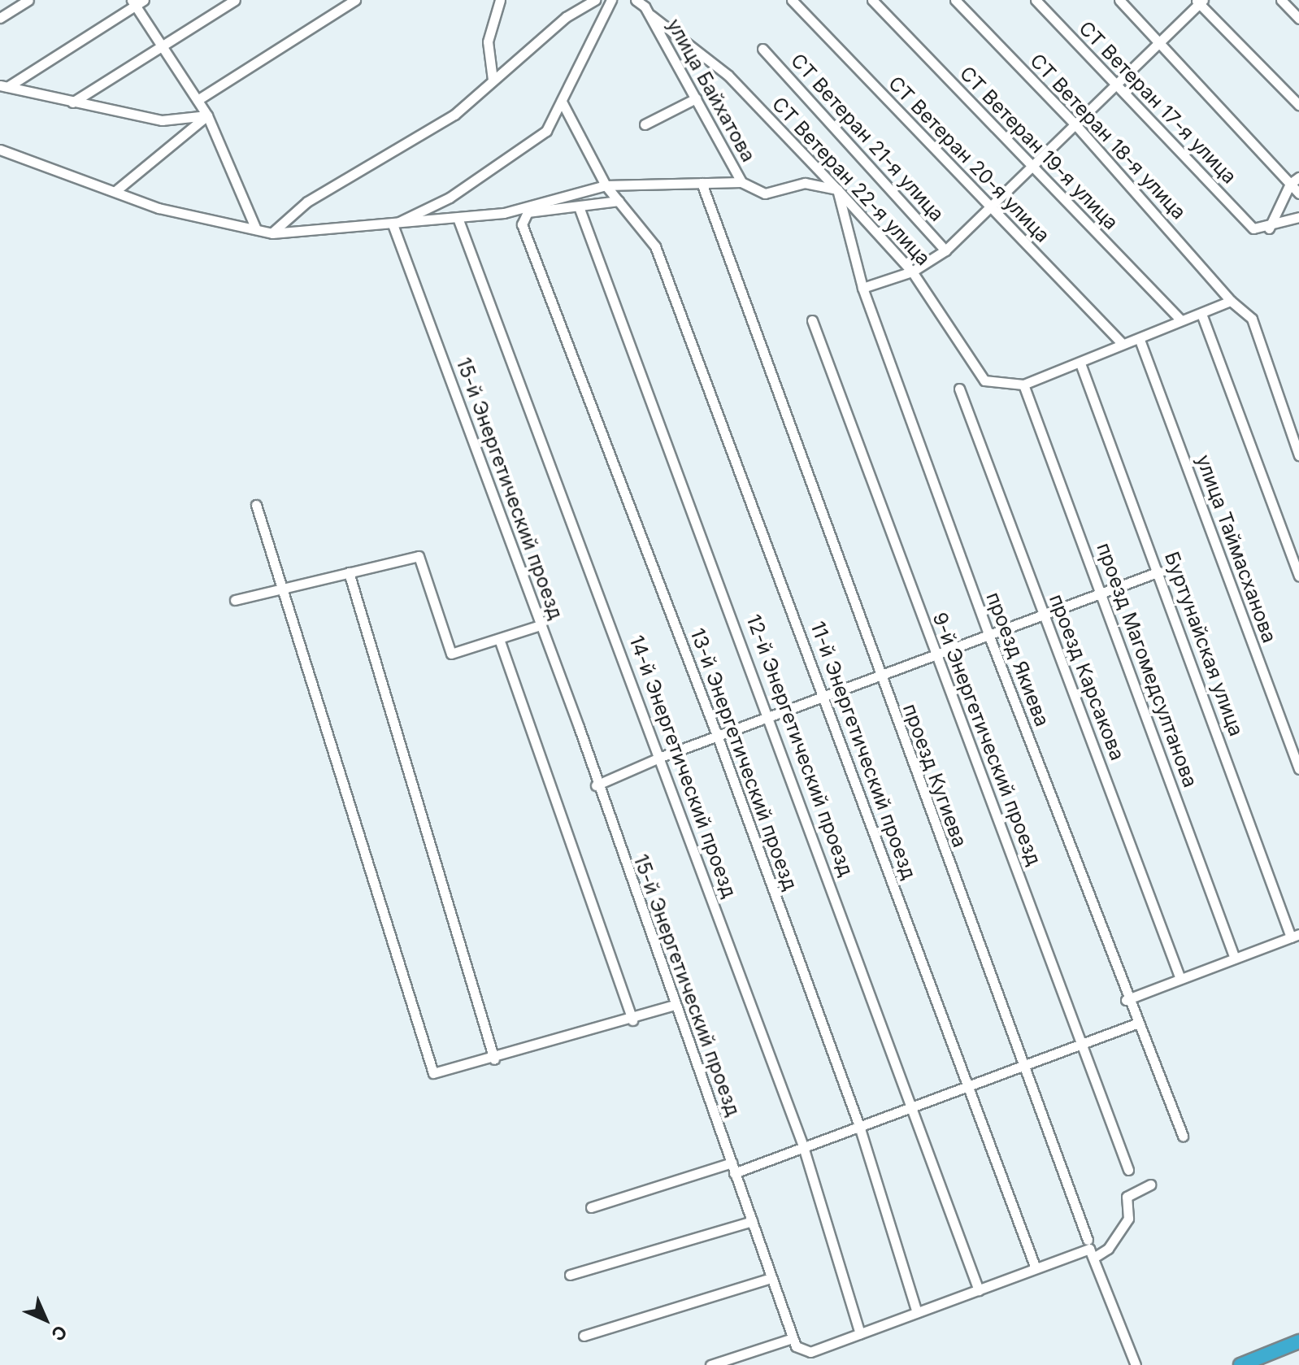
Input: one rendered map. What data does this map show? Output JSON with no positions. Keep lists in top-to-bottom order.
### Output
{
  "streets": {
    "street": [
      "улица Байхатова",
      "СТ Ветеран 17-я улица",
      "СТ Ветеран 18-я улица",
      "СТ Ветеран 21-я улица",
      "СТ Ветеран 19-я улица",
      "СТ Ветеран 20-я улица",
      "СТ Ветеран 22-я улица",
      "15-й Энергетический проезд",
      "улица Таймасханова",
      "Буртунайская улица",
      "проезд Якиева",
      "проезд Магомедсултанова",
      "проезд Карсакова",
      "9-й Энергетический проезд",
      "12-й Энергетический проезд",
      "11-й Энергетический проезд",
      "13-й Энергетический проезд",
      "14-й Энергетический проезд",
      "проезд Кугиева"
    ]
  },
  "crossings": [
    ["улица Байхатова", "СТ Ветеран 22-я улица"],
    ["улица Байхатова", "проезд Якиева"],
    ["СТ Ветеран 22-я улица", "проезд Якиева"],
    ["СТ Ветеран 22-я улица", "проезд Магомедсултанова"]
  ],
  "north": "bottom right"
}
